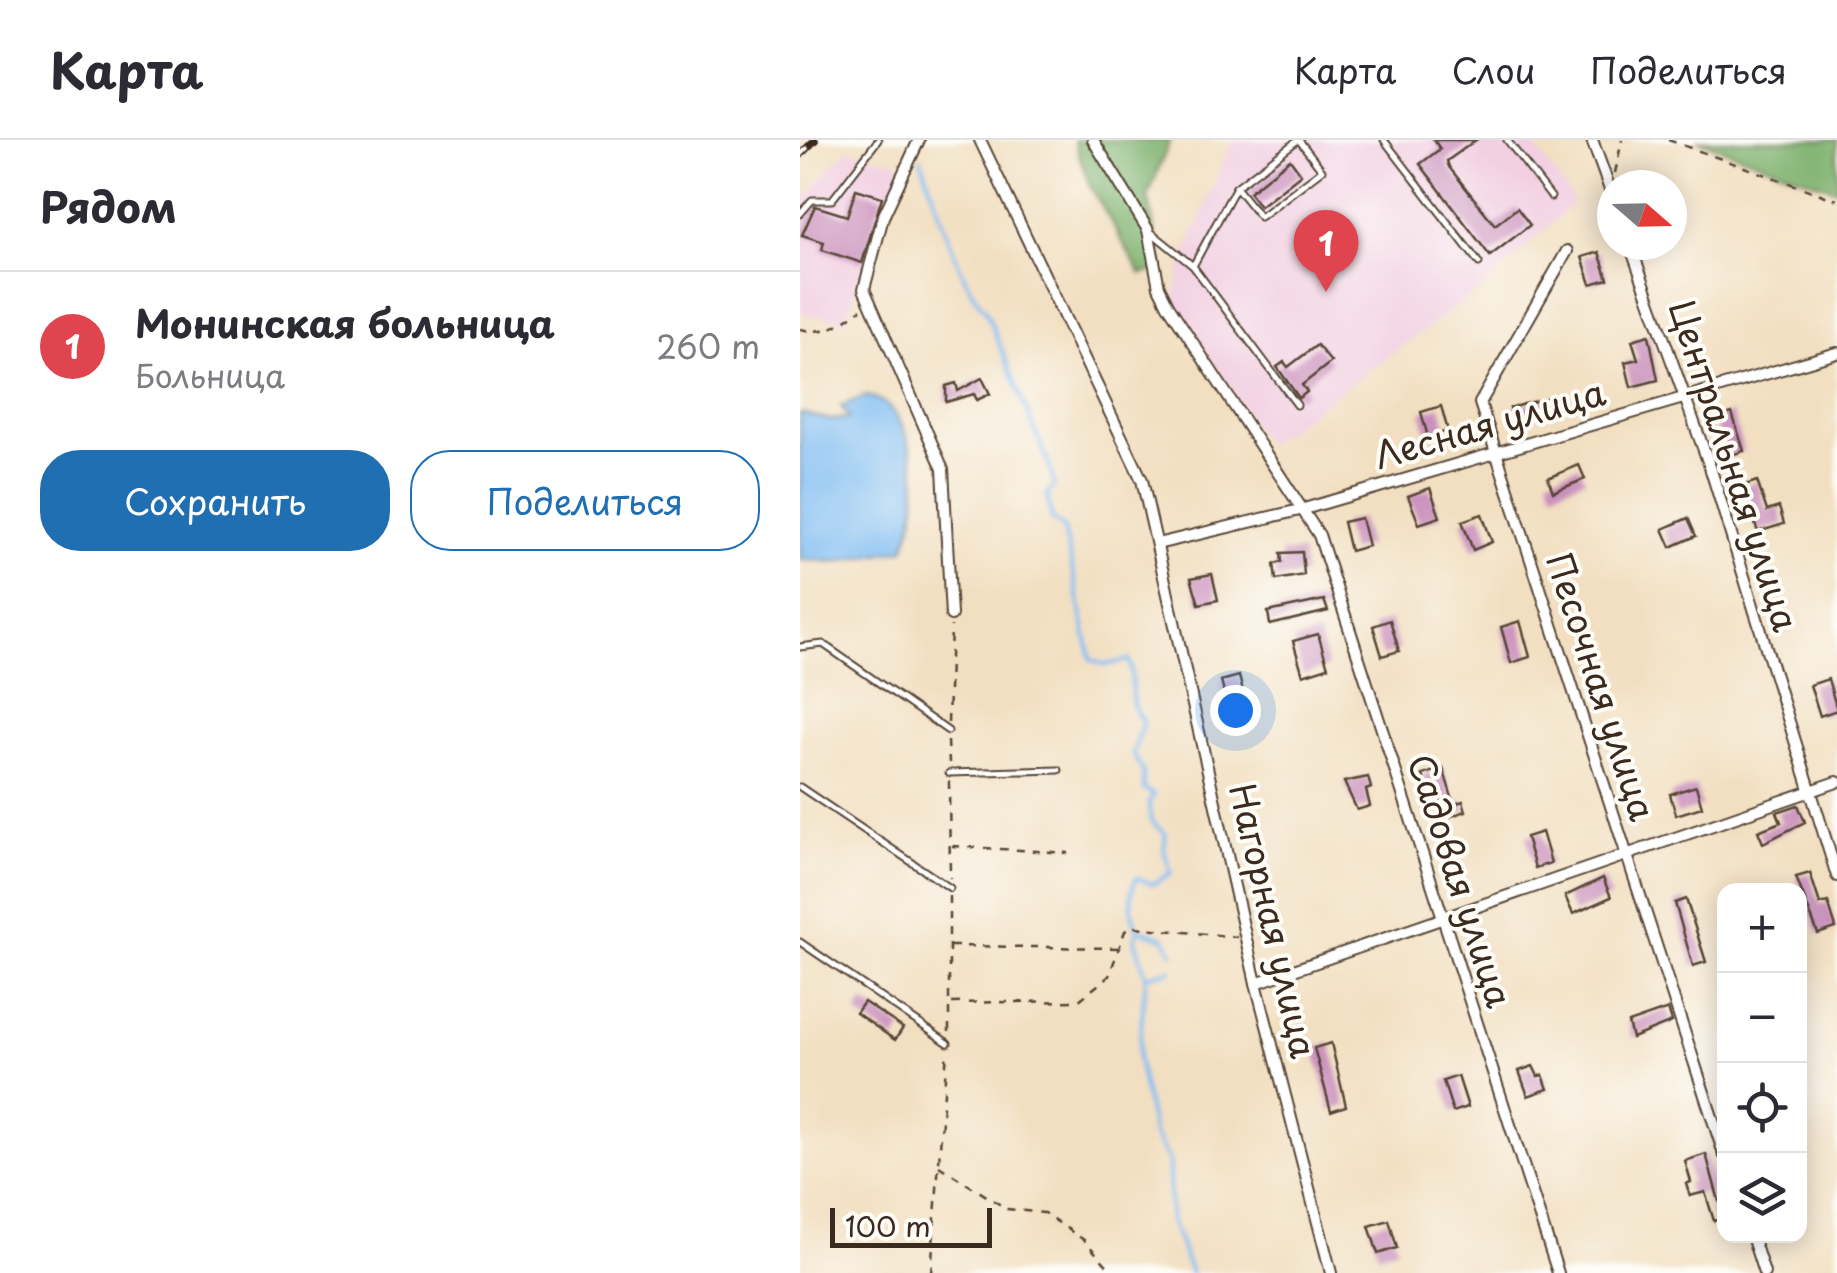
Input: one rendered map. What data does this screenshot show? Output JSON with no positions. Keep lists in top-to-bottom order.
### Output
{
  "streets": {
    "street": [
      "Лесная улица",
      "Центральная улица",
      "Песочная улица",
      "Садовая улица",
      "Нагорная улица"
    ]
  },
  "crossings": [
    ["Лесная улица", "Центральная улица"],
    ["Лесная улица", "Песочная улица"],
    ["Лесная улица", "Садовая улица"],
    ["Лесная улица", "Нагорная улица"]
  ],
  "scale_bar": "100 m",
  "north": "right",
  "page": {
    "header": "Карта",
    "nav": ["Карта", "Слои", "Поделиться"],
    "heading": "Рядом",
    "pins": "1",
    "list": [
      {
        "mark": "1",
        "name": "Монинская больница",
        "note": "Больница",
        "value": "260 m"
      }
    ],
    "buttons": ["Сохранить", "Поделиться"],
    "map_buttons": ["+", "−"],
    "scale": "100 m"
  }
}
